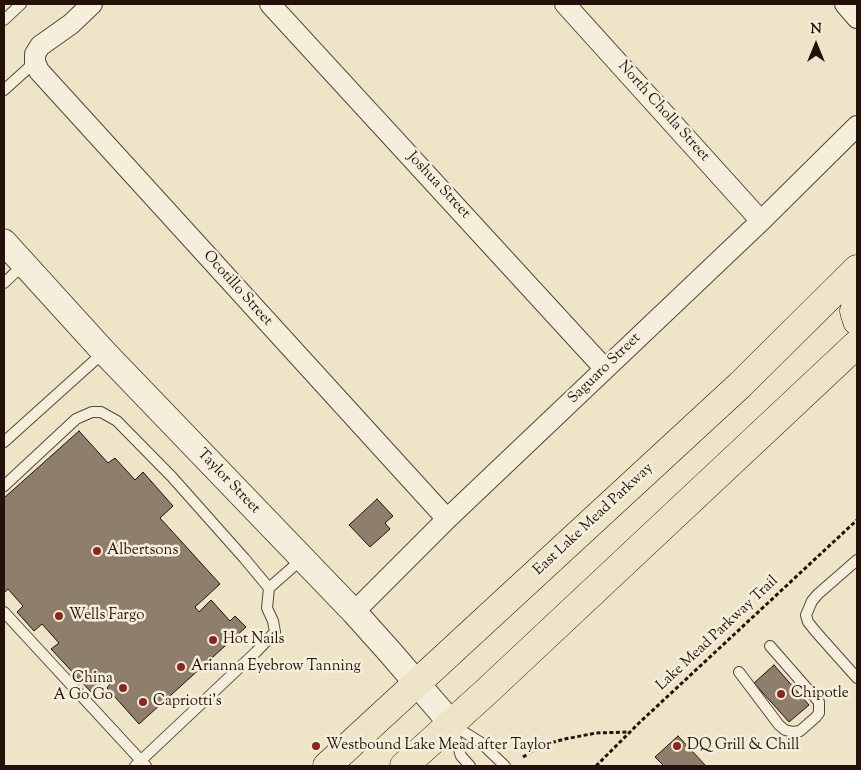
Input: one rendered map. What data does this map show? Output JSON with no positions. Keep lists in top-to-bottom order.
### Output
{
  "streets": {
    "main road": ["East Lake Mead Parkway"],
    "street": [
      "North Cholla Street",
      "Joshua Street",
      "Ocotillo Street",
      "Saguaro Street",
      "Taylor Street"
    ],
    "path": ["Lake Mead Parkway Trail"]
  },
  "crossings": [
    ["North Cholla Street", "Saguaro Street"],
    ["Joshua Street", "Saguaro Street"],
    ["Ocotillo Street", "Saguaro Street"],
    ["Saguaro Street", "Taylor Street"],
    ["Taylor Street", "East Lake Mead Parkway"]
  ],
  "places": [
    "Albertsons",
    "Wells Fargo",
    "Hot Nails",
    "Arianna Eyebrow Tanning",
    "China A Go Go",
    "Chipotle",
    "Capriotti's",
    "Westbound Lake Mead after Taylor",
    "DQ Grill & Chill"
  ],
  "north": "top"
}
